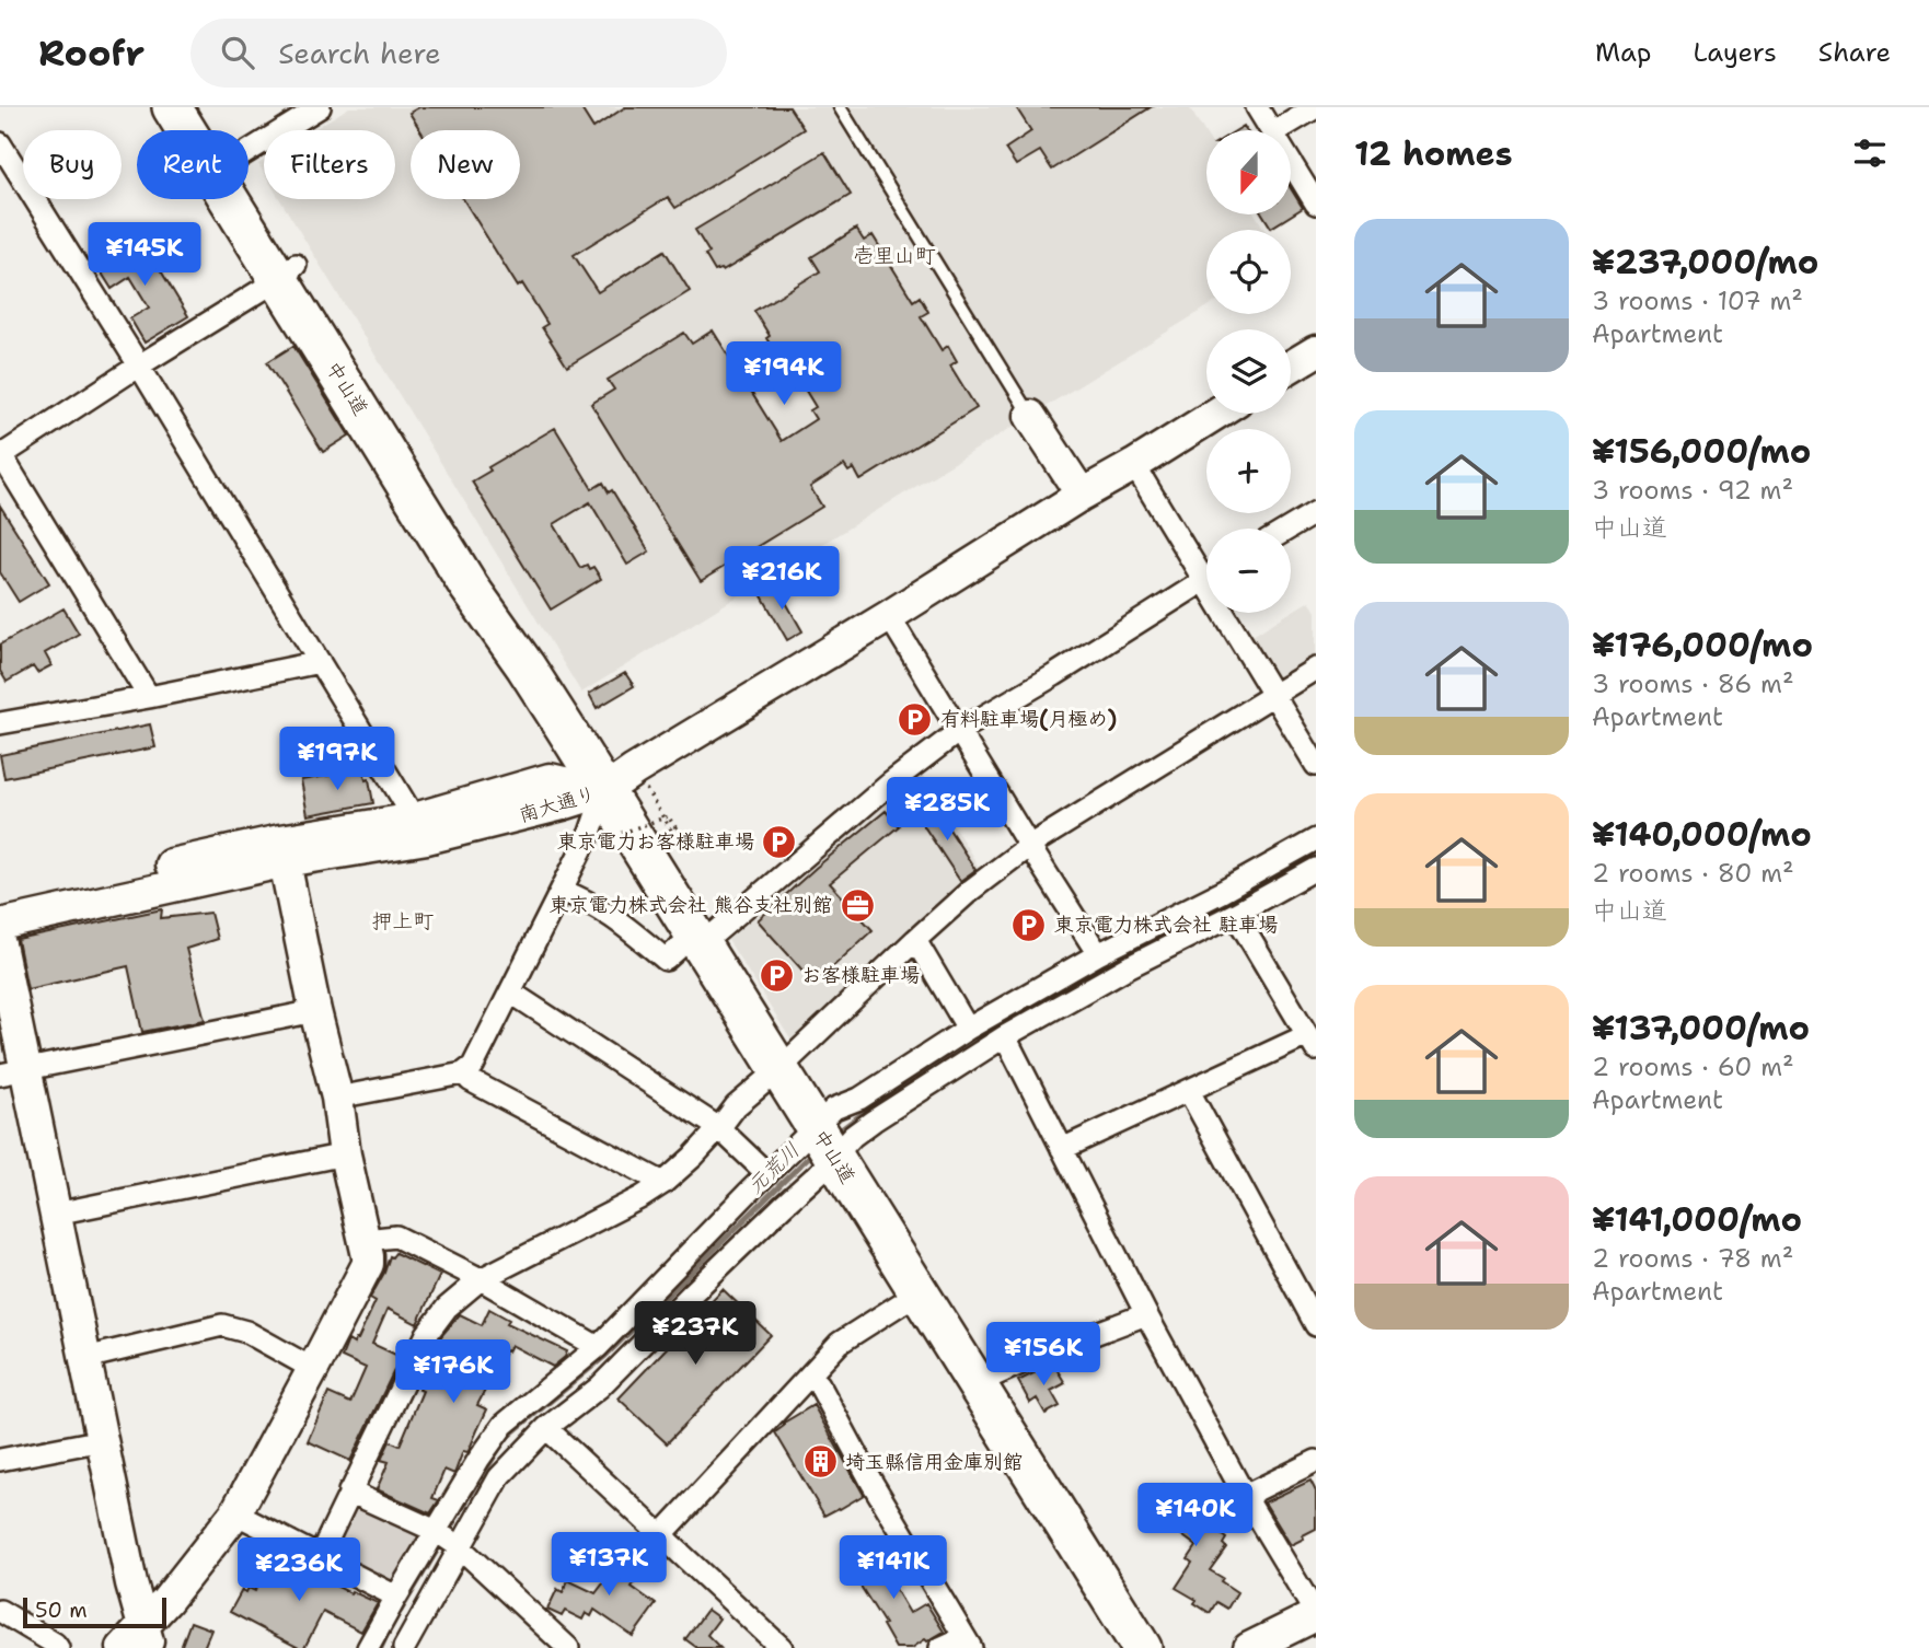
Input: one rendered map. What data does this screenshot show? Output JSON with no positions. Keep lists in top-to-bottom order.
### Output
{
  "streets": {
    "highway": ["中山道"],
    "street": ["南大通り"]
  },
  "crossings": [
    ["中山道", "南大通り"]
  ],
  "districts": ["壱里山町", "押上町"],
  "water": ["元荒川"],
  "places": {
    "parking": [
      "有料駐車場(月極め)",
      "東京電力お客様駐車場",
      "東京電力株式会社 駐車場",
      "お客様駐車場"
    ],
    "office": ["東京電力株式会社 熊谷支社別館"],
    "building": ["埼玉縣信用金庫別館"]
  },
  "scale_bar": "50 m",
  "north": "bottom",
  "page": {
    "header": "Roofr",
    "search": "Search here",
    "nav": ["Map", "Layers", "Share"],
    "heading": "12 homes",
    "map_buttons": ["+", "−"],
    "chip": [
      "Buy",
      "Rent",
      "Filters",
      "New"
    ],
    "list": [
      {
        "name": "¥237,000/mo",
        "note": "3 rooms · 107 m² · Apartment"
      },
      {
        "name": "¥156,000/mo",
        "note": "3 rooms · 92 m² · 中山道"
      },
      {
        "name": "¥176,000/mo",
        "note": "3 rooms · 86 m² · Apartment"
      },
      {
        "name": "¥140,000/mo",
        "note": "2 rooms · 80 m² · 中山道"
      },
      {
        "name": "¥137,000/mo",
        "note": "2 rooms · 60 m² · Apartment"
      },
      {
        "name": "¥141,000/mo",
        "note": "2 rooms · 78 m² · Apartment"
      }
    ],
    "price": [
      "¥145K",
      "¥194K",
      "¥216K",
      "¥197K",
      "¥285K",
      "¥237K",
      "¥156K",
      "¥176K",
      "¥140K",
      "¥137K",
      "¥141K",
      "¥236K"
    ],
    "scale": "50 m"
  }
}
